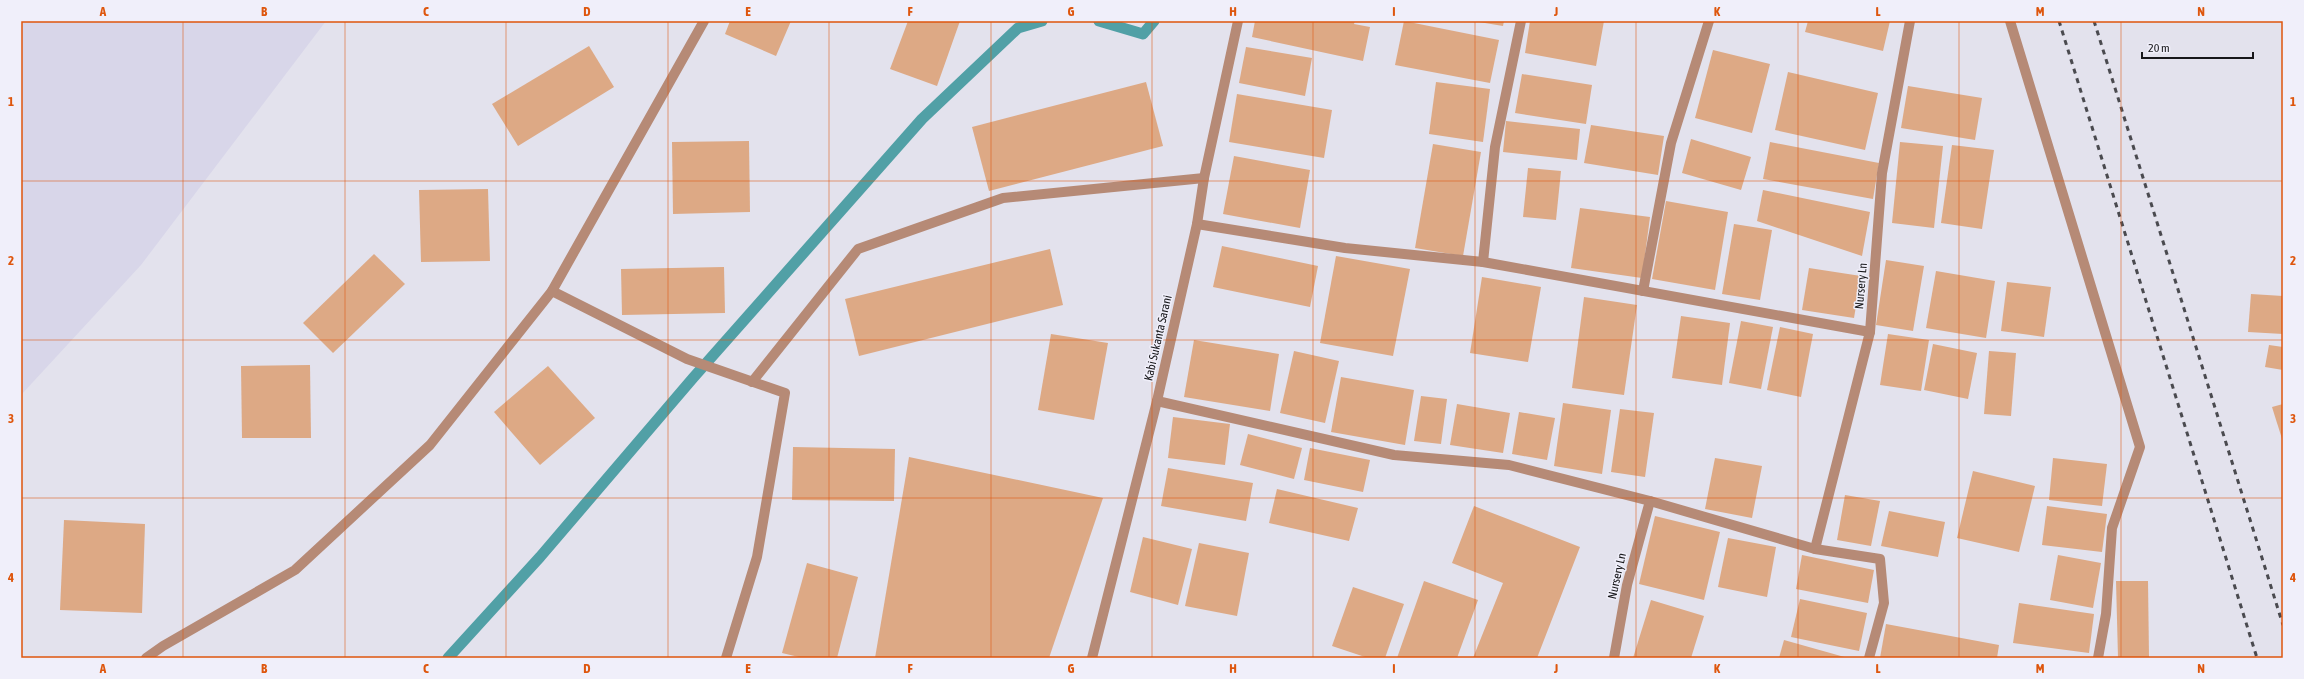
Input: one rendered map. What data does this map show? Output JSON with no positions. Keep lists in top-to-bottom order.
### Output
{
  "streets": {
    "street": ["Nursery Ln", "Kabi Sukanta Sarani"]
  },
  "scale_bar": "20 m",
  "grid": {
    "columns": [
      "A",
      "B",
      "C",
      "D",
      "E",
      "F",
      "G",
      "H",
      "I",
      "J",
      "K",
      "L",
      "M",
      "N"
    ],
    "rows": [
      "1",
      "2",
      "3",
      "4"
    ]
  }
}
